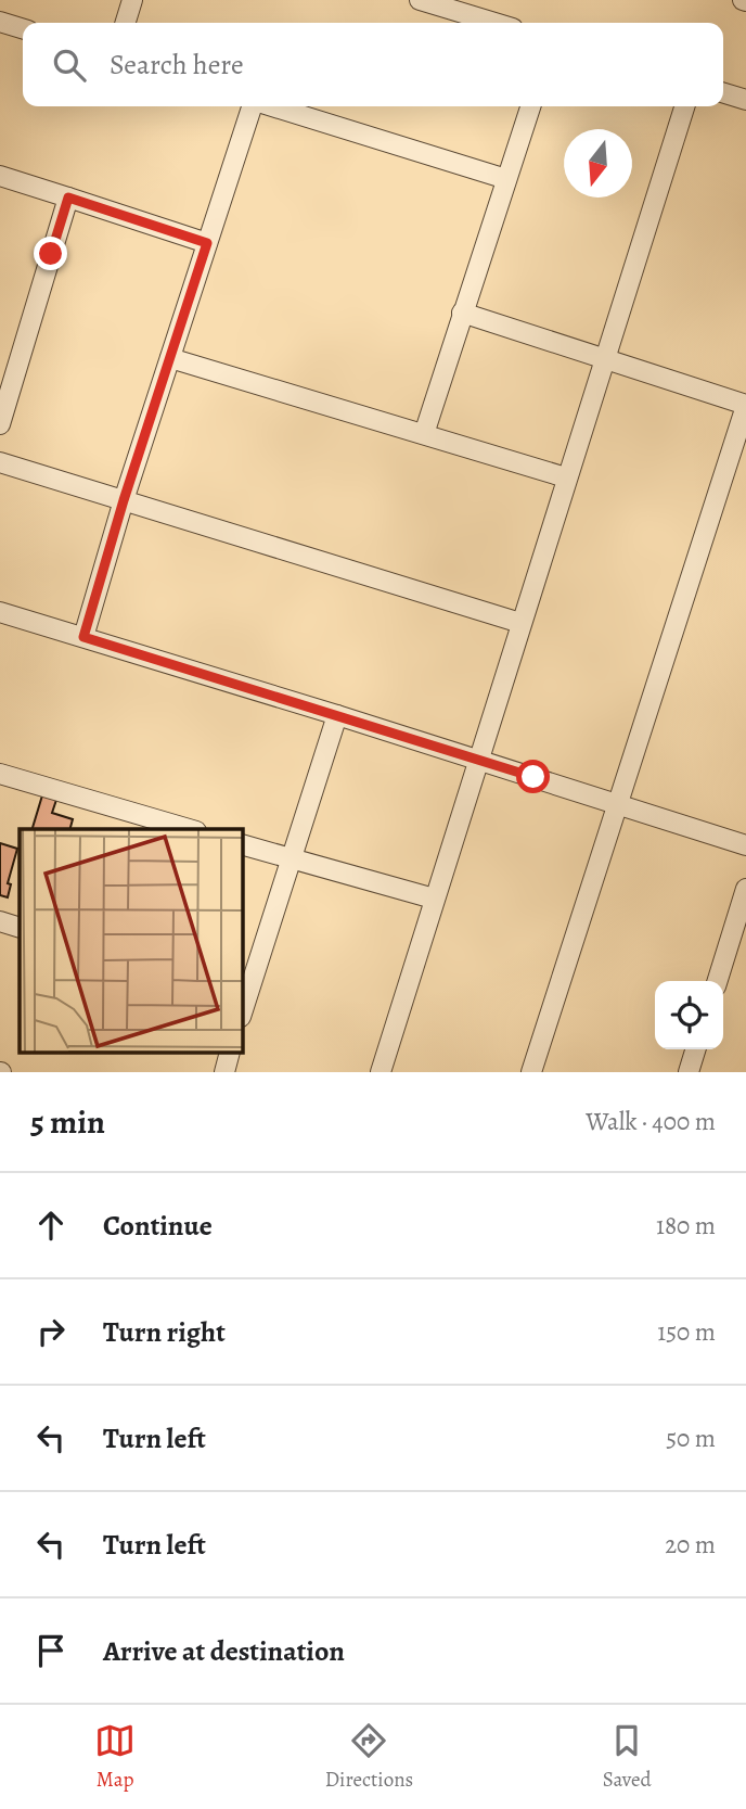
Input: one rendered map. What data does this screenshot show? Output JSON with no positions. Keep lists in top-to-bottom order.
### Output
{
  "north": "bottom",
  "page": {
    "search": "Search here",
    "heading": ["5 min", "Walk · 400 m"],
    "list": [
      ["Continue", "180 m"],
      ["Turn right", "150 m"],
      ["Turn left", "50 m"],
      ["Turn left", "20 m"],
      "Arrive at destination"
    ],
    "nav": ["Map", "Directions", "Saved"]
  }
}
